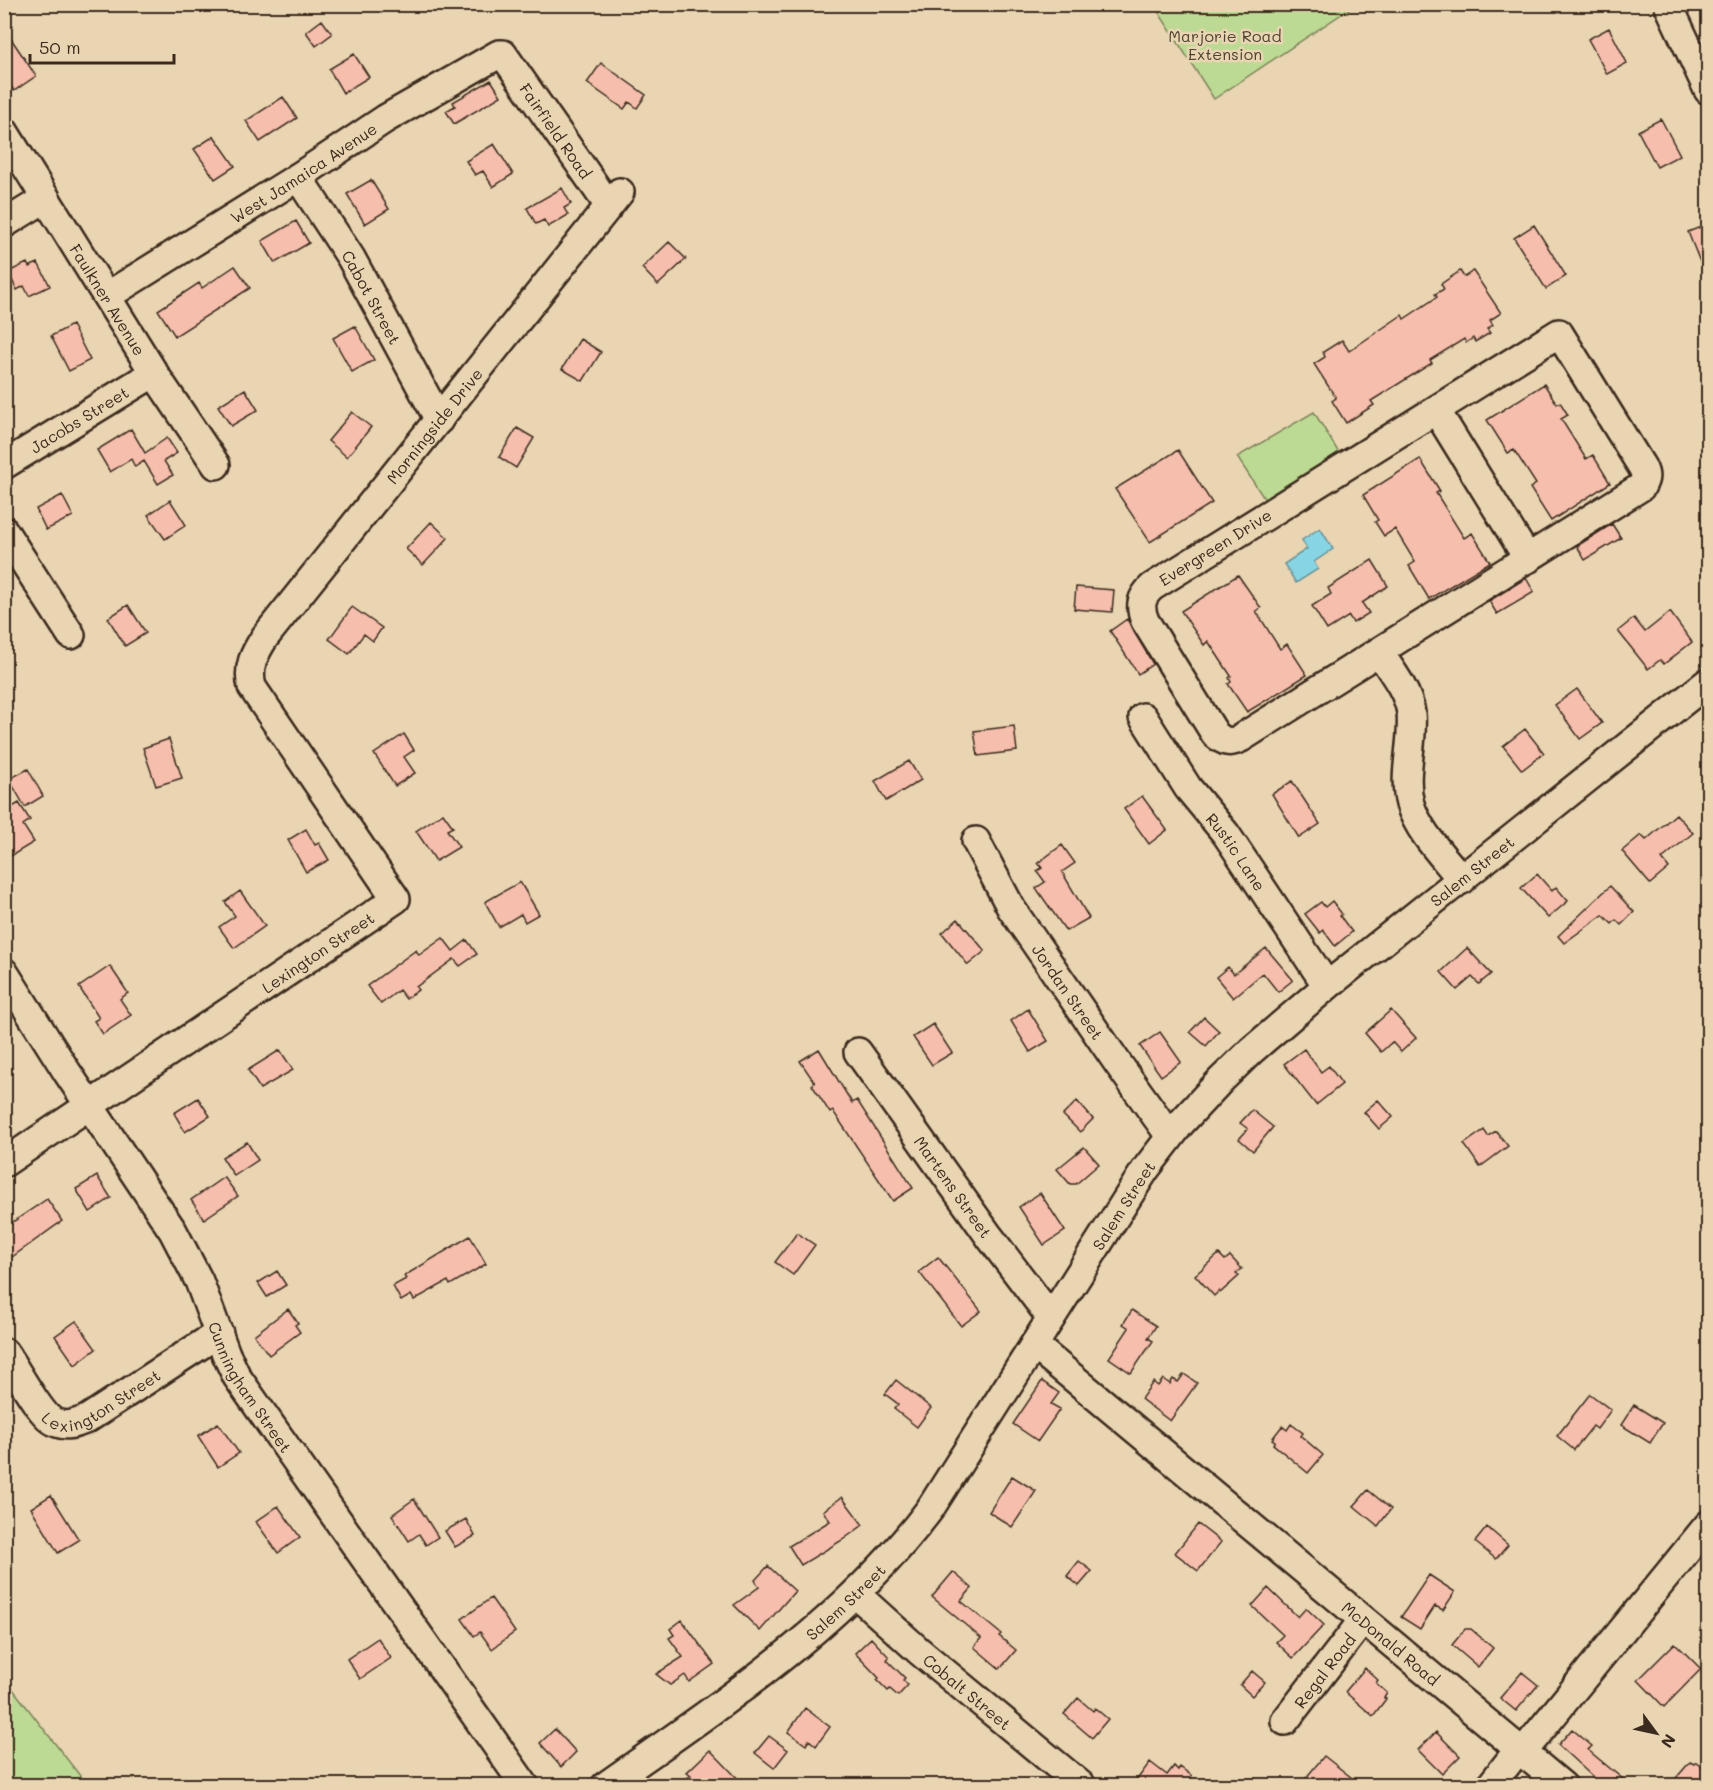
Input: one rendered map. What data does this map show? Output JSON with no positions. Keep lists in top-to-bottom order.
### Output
{
  "streets": {
    "street": [
      "Fairfield Road",
      "West Jamaica Avenue",
      "Cabot Street",
      "Faulkner Avenue",
      "Jacobs Street",
      "Morningside Drive",
      "Evergreen Drive",
      "Rustic Lane",
      "Salem Street",
      "Lexington Street",
      "Jordan Street",
      "Martens Street",
      "Cunningham Street",
      "McDonald Road",
      "Regal Road",
      "Cobalt Street"
    ]
  },
  "crossings": [
    ["Fairfield Road", "West Jamaica Avenue"],
    ["Fairfield Road", "Morningside Drive"],
    ["West Jamaica Avenue", "Cabot Street"],
    ["West Jamaica Avenue", "Faulkner Avenue"],
    ["Cabot Street", "Morningside Drive"],
    ["Faulkner Avenue", "Jacobs Street"],
    ["Morningside Drive", "Lexington Street"],
    ["Rustic Lane", "Salem Street"],
    ["Salem Street", "Jordan Street"],
    ["Salem Street", "Martens Street"],
    ["Salem Street", "McDonald Road"],
    ["Salem Street", "Cobalt Street"],
    ["Lexington Street", "Cunningham Street"],
    ["McDonald Road", "Regal Road"]
  ],
  "parks": ["Marjorie Road Extension"],
  "scale_bar": "50 m",
  "north": "bottom right"
}
